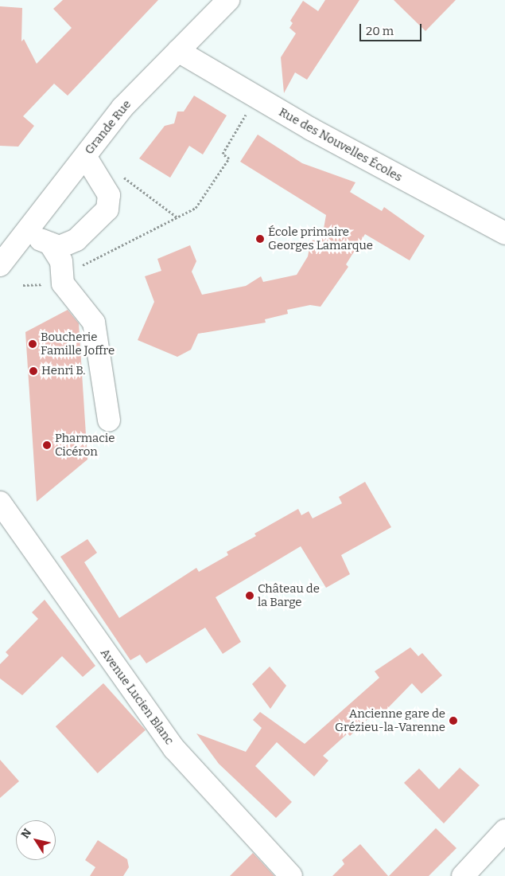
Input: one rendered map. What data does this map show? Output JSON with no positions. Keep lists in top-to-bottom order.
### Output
{
  "streets": {
    "street": ["Grande Rue", "Rue des Nouvelles Écoles", "Avenue Lucien Blanc"]
  },
  "crossings": [
    ["Grande Rue", "Rue des Nouvelles Écoles"]
  ],
  "places": [
    "École primaire Georges Lamarque",
    "Boucherie Famille Joffre",
    "Henri B.",
    "Pharmacie Cicéron",
    "Château de la Barge",
    "Ancienne gare de Grézieu-la-Varenne"
  ],
  "scale_bar": "20 m",
  "north": "top left"
}
